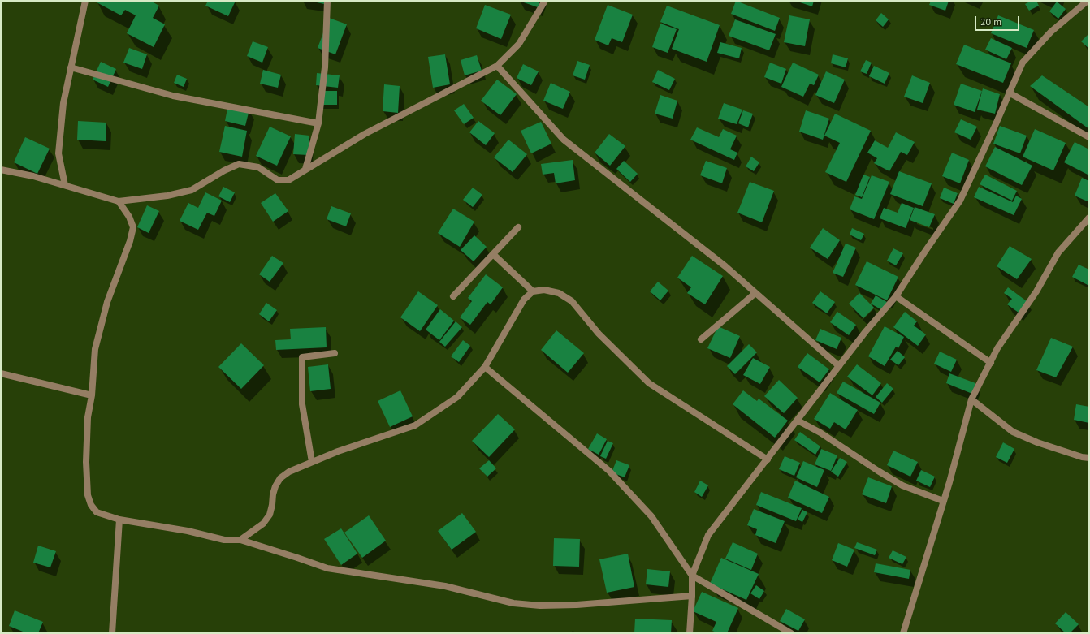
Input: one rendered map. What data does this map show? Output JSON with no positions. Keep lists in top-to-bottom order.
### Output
{
  "scale_bar": "20 m"
}
